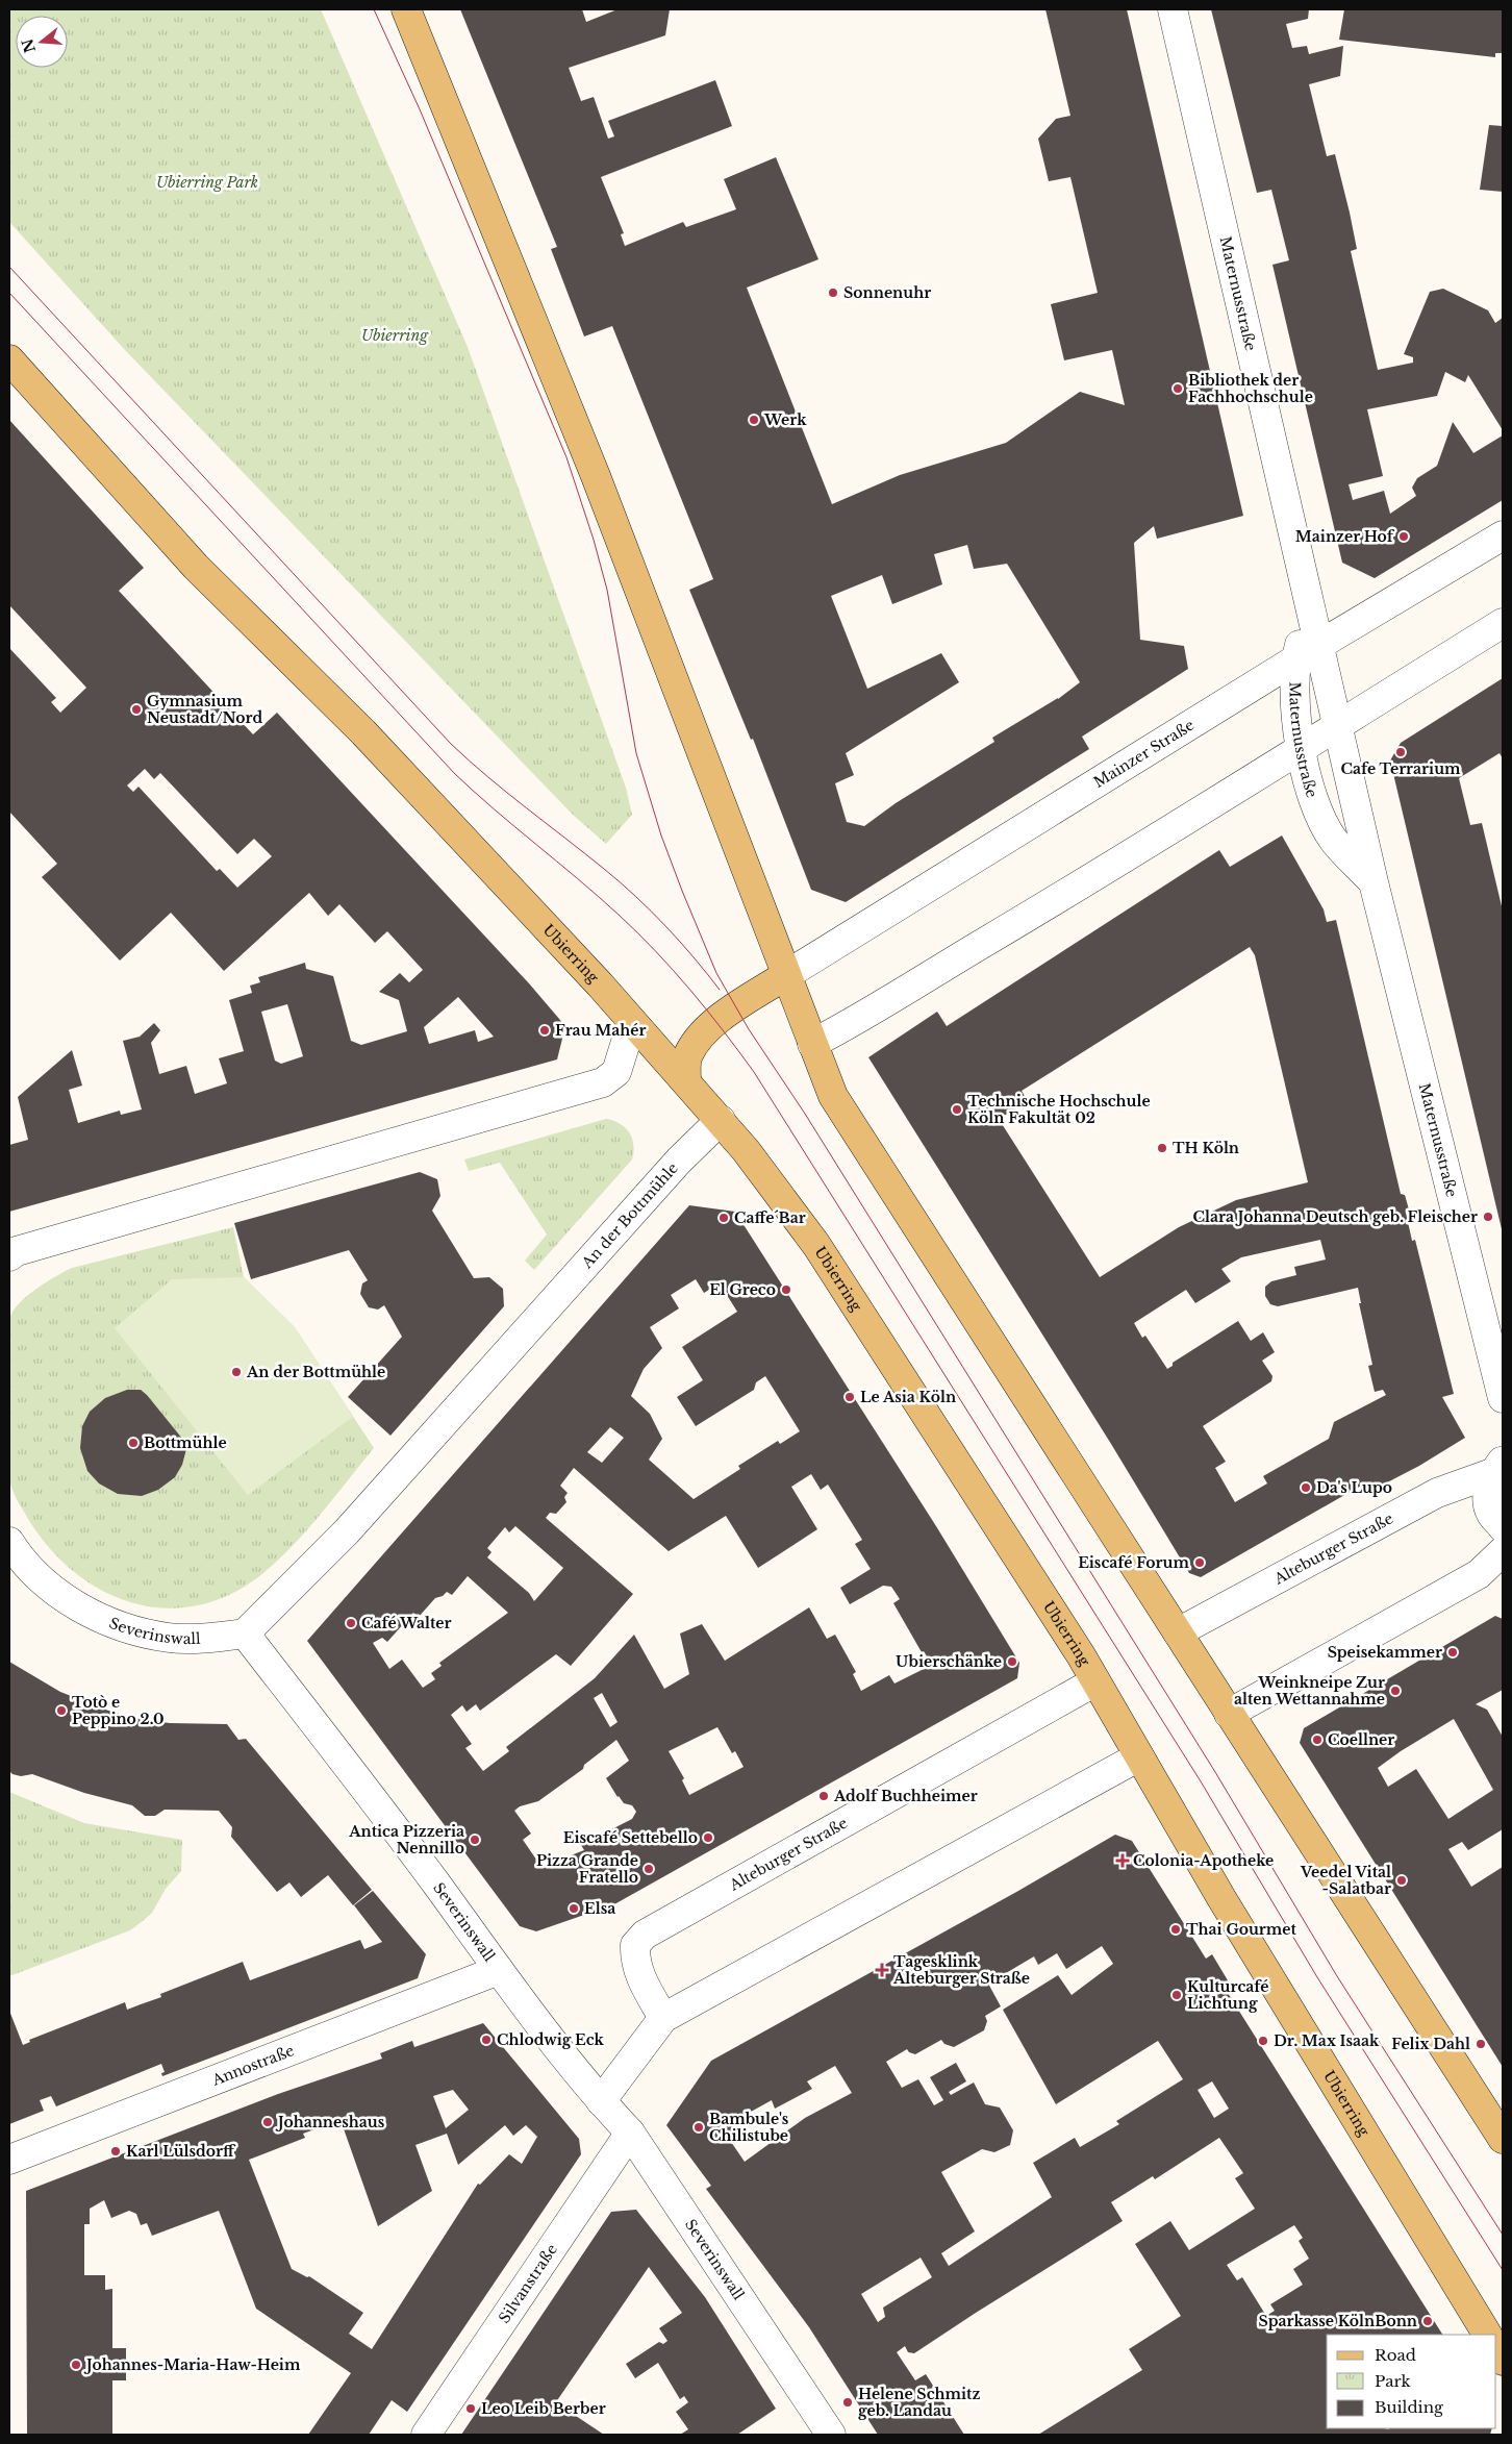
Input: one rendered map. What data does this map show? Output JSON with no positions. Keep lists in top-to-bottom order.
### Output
{
  "streets": {
    "main road": ["Ubierring"],
    "street": [
      "Maternusstraße",
      "Mainzer Straße",
      "An der Bottmühle",
      "Alteburger Straße",
      "Severinswall",
      "Annostraße",
      "Silvanstraße"
    ]
  },
  "crossings": [
    ["Maternusstraße", "Mainzer Straße"],
    ["Ubierring", "An der Bottmühle"],
    ["Ubierring", "Alteburger Straße"],
    ["An der Bottmühle", "Severinswall"],
    ["Severinswall", "Annostraße"],
    ["Severinswall", "Silvanstraße"]
  ],
  "parks": ["Ubierring Park", "Ubierring"],
  "places": {
    "other": [
      "Sonnenuhr",
      "Bibliothek der Fachhochschule",
      "Werk",
      "Mainzer Hof",
      "Gymnasium Neustadt/Nord",
      "Cafe Terrarium",
      "Frau Mahér",
      "Technische Hochschule Köln Fakultät 02",
      "TH Köln",
      "Clara Johanna Deutsch geb. Fleischer",
      "Caffe´Bar",
      "El Greco",
      "An der Bottmühle",
      "Le Asia Köln",
      "Bottmühle",
      "Da's Lupo",
      "Eiscafé Forum",
      "Café Walter",
      "Speisekammer",
      "Ubierschänke",
      "Weinkneipe Zur alten Wettannahme",
      "Totò e Peppino 2.0",
      "Coellner",
      "Adolf Buchheimer",
      "Eiscafé Settebello",
      "Antica Pizzeria Nennillo",
      "Pizza Grande Fratello",
      "Veedel Vital -Salatbar",
      "Elsa",
      "Thai Gourmet",
      "Kulturcafé Lichtung",
      "Chlodwig Eck",
      "Dr. Max Isaak",
      "Felix Dahl",
      "Johanneshaus",
      "Bambule's Chilistube",
      "Karl Lülsdorff",
      "Sparkasse KölnBonn",
      "Johannes-Maria-Haw-Heim",
      "Helene Schmitz geb. Landau",
      "Leo Leib Berber"
    ],
    "health": ["Colonia-Apotheke", "Tagesklink Alteburger Straße"]
  },
  "legend": ["Road", "Park", "Building"],
  "north": "left"
}
